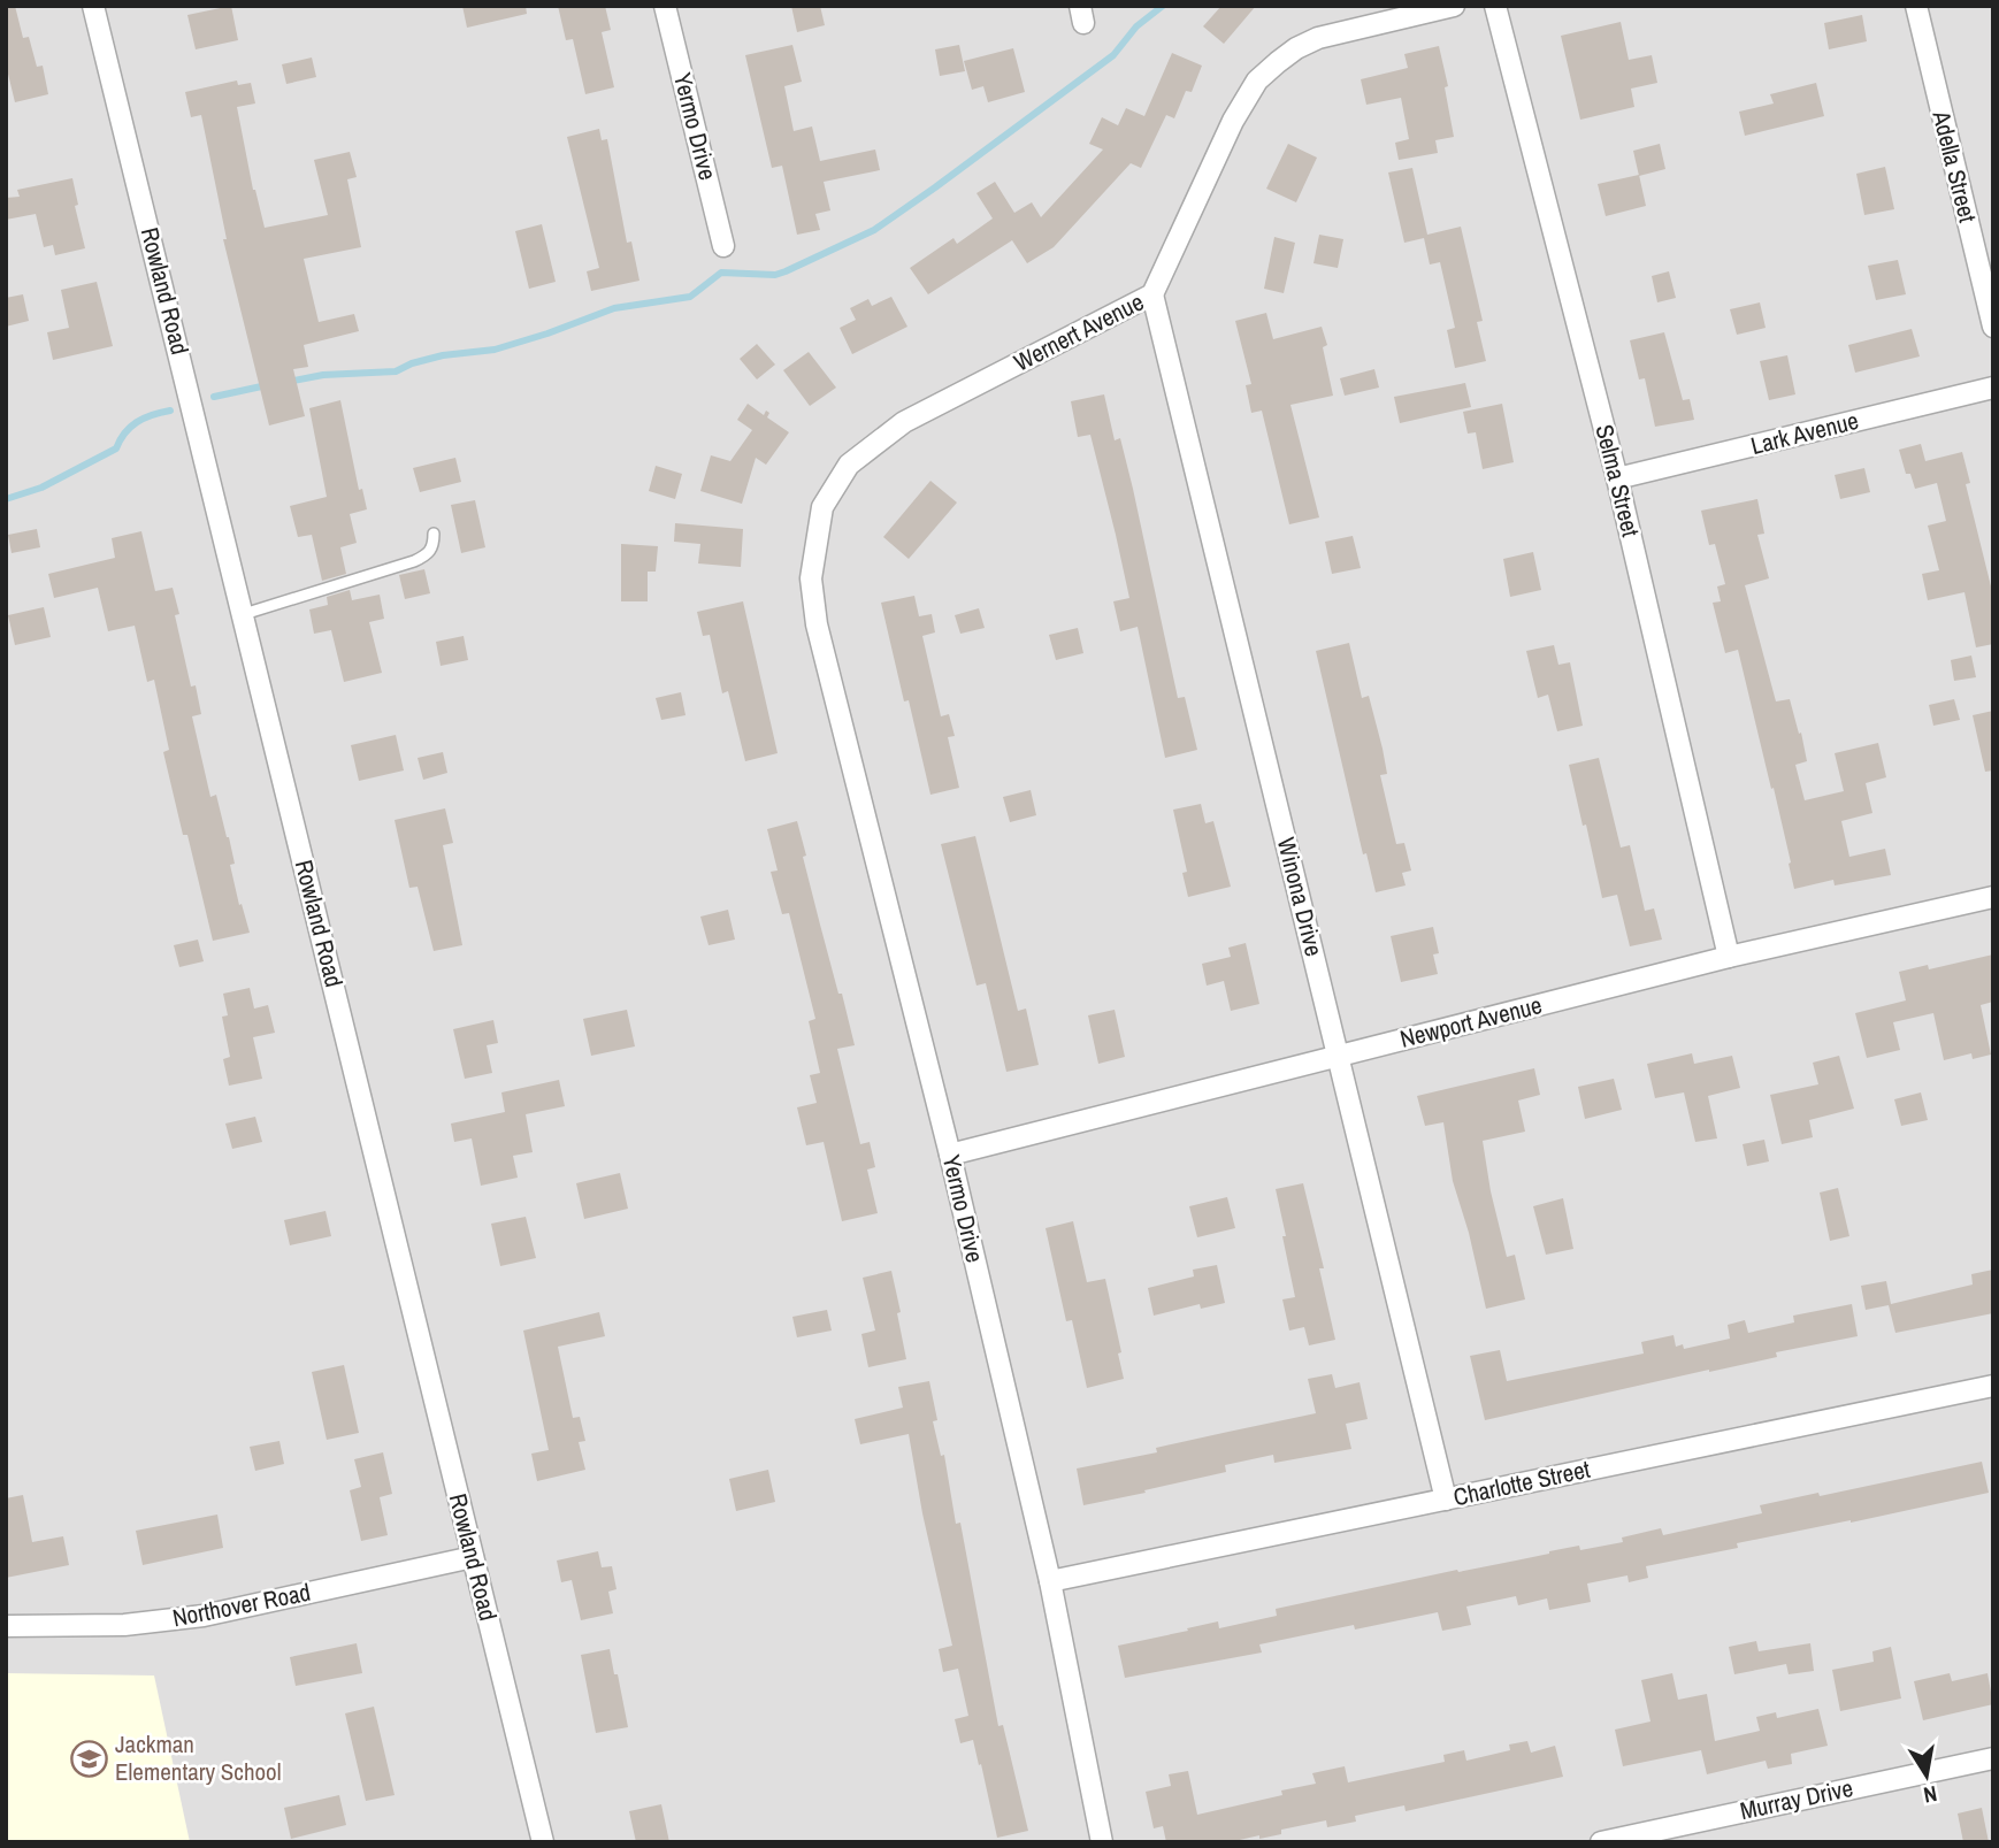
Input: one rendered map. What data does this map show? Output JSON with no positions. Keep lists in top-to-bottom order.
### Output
{
  "streets": {
    "street": [
      "Yermo Drive",
      "Adella Street",
      "Rowland Road",
      "Wernert Avenue",
      "Lark Avenue",
      "Selma Street",
      "Winona Drive",
      "Newport Avenue",
      "Charlotte Street",
      "Northover Road",
      "Murray Drive"
    ]
  },
  "crossings": [
    ["Yermo Drive", "Wernert Avenue"],
    ["Yermo Drive", "Newport Avenue"],
    ["Yermo Drive", "Charlotte Street"],
    ["Rowland Road", "Northover Road"],
    ["Wernert Avenue", "Winona Drive"],
    ["Lark Avenue", "Selma Street"],
    ["Selma Street", "Newport Avenue"],
    ["Winona Drive", "Newport Avenue"],
    ["Winona Drive", "Charlotte Street"]
  ],
  "places": {
    "school or university": ["Jackman Elementary School"]
  },
  "north": "bottom"
}
